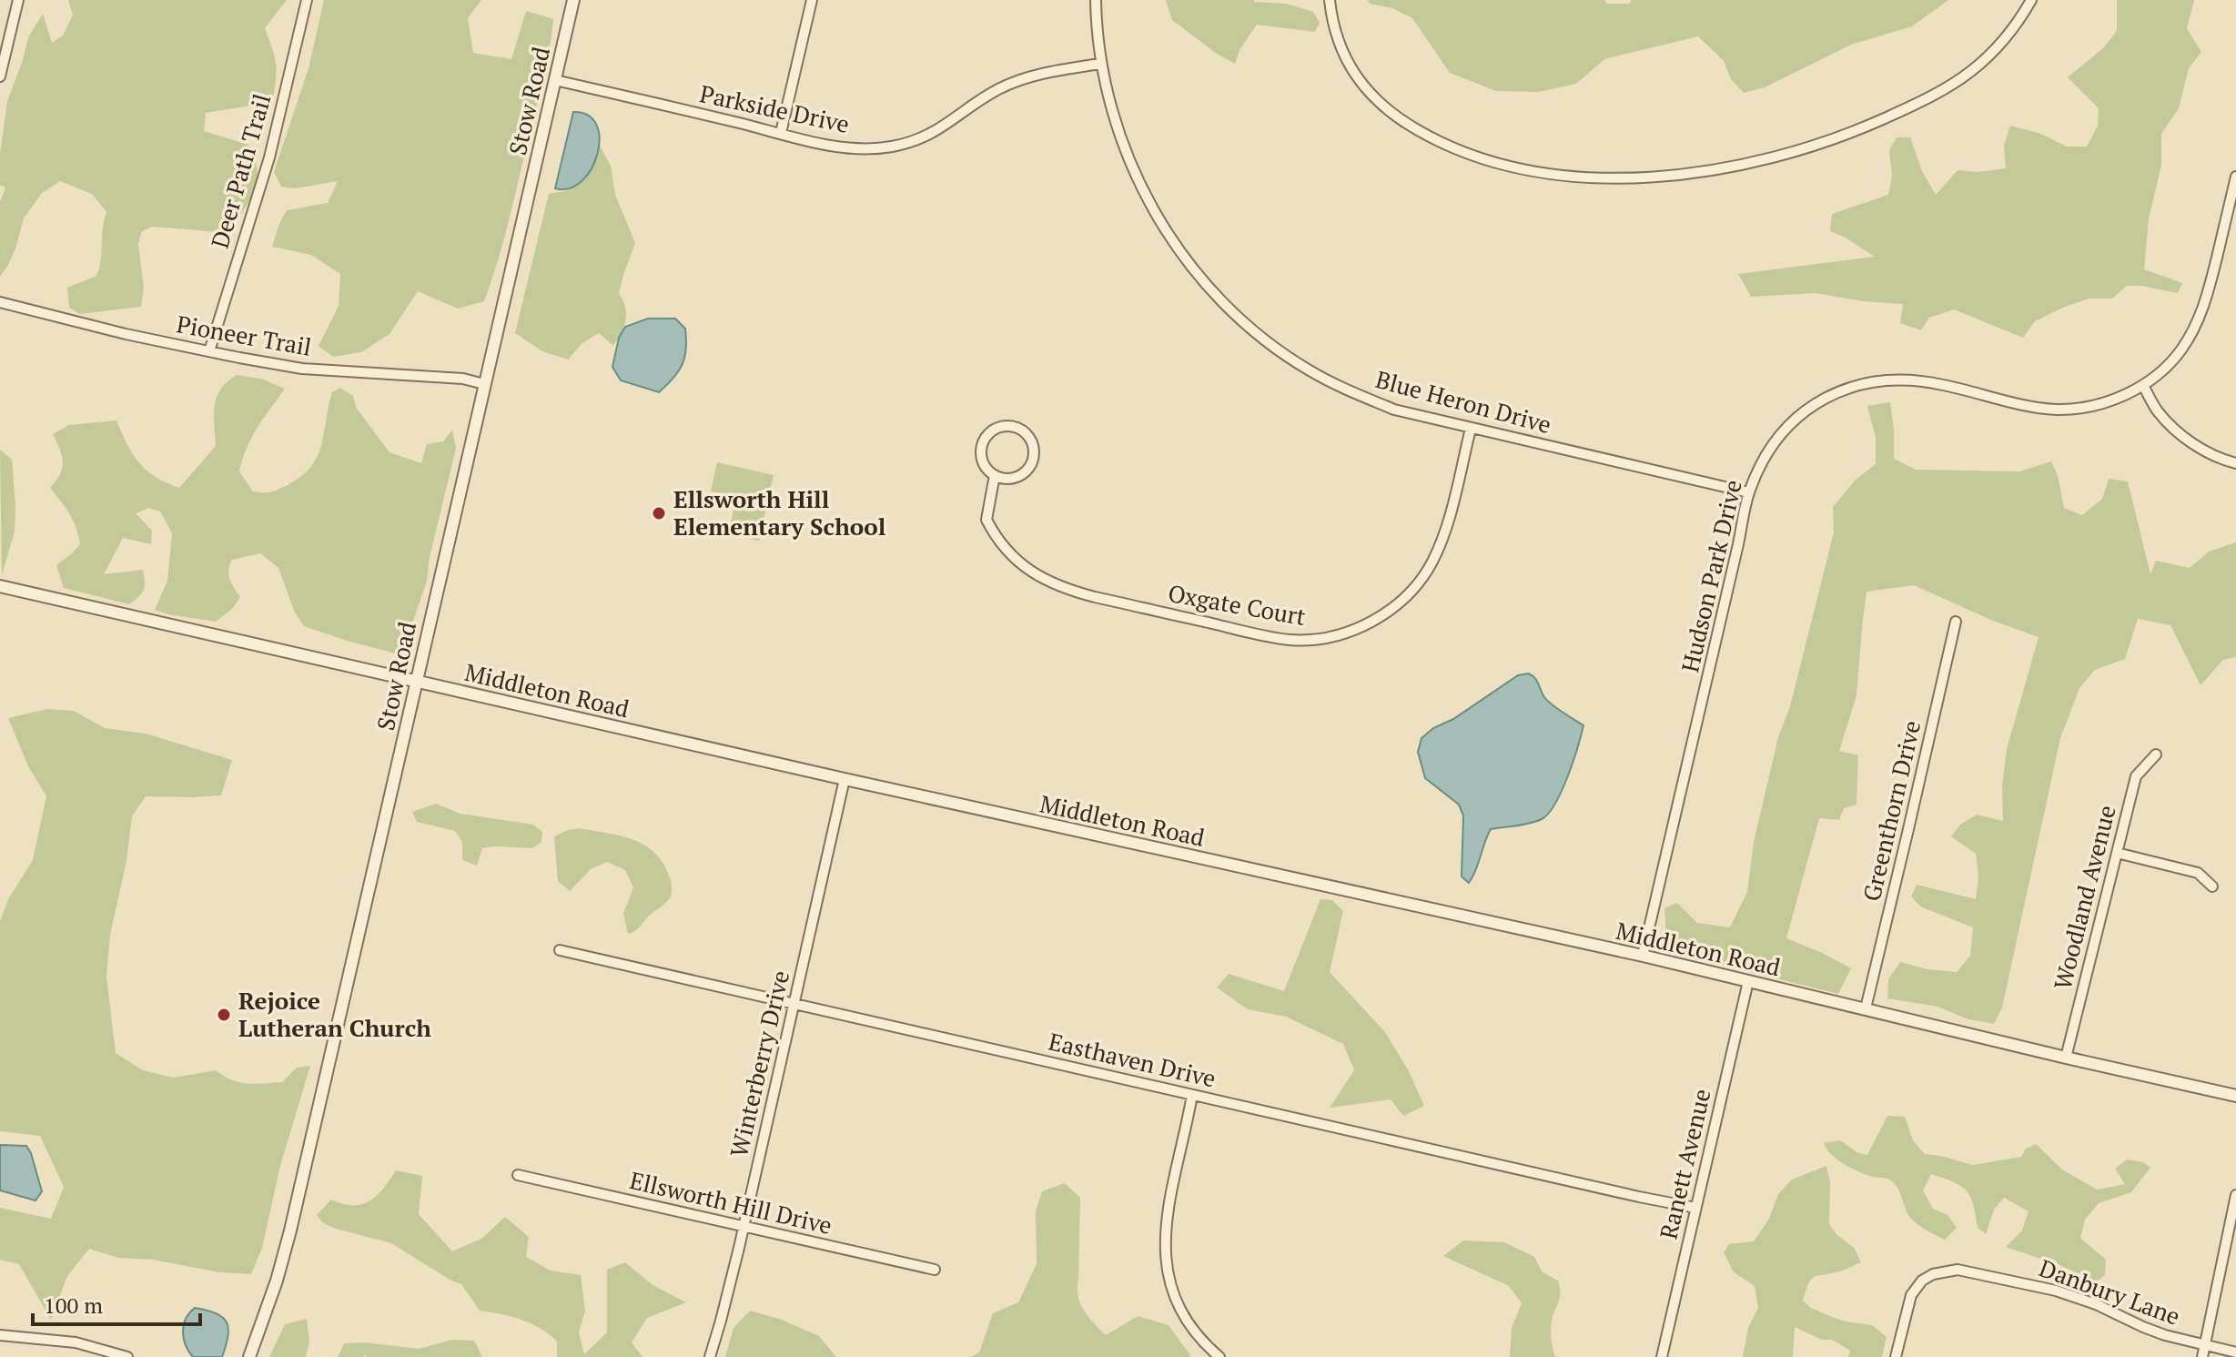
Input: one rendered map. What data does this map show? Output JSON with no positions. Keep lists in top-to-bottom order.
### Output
{
  "streets": {
    "street": [
      "Stow Road",
      "Parkside Drive",
      "Deer Path Trail",
      "Pioneer Trail",
      "Blue Heron Drive",
      "Hudson Park Drive",
      "Oxgate Court",
      "Middleton Road",
      "Greenthorn Drive",
      "Woodland Avenue",
      "Easthaven Drive",
      "Winterberry Drive",
      "Ranett Avenue",
      "Ellsworth Hill Drive",
      "Danbury Lane"
    ]
  },
  "crossings": [
    ["Stow Road", "Parkside Drive"],
    ["Stow Road", "Pioneer Trail"],
    ["Stow Road", "Middleton Road"],
    ["Parkside Drive", "Blue Heron Drive"],
    ["Deer Path Trail", "Pioneer Trail"],
    ["Blue Heron Drive", "Hudson Park Drive"],
    ["Blue Heron Drive", "Oxgate Court"],
    ["Hudson Park Drive", "Middleton Road"],
    ["Middleton Road", "Greenthorn Drive"],
    ["Middleton Road", "Woodland Avenue"],
    ["Middleton Road", "Winterberry Drive"],
    ["Middleton Road", "Ranett Avenue"],
    ["Easthaven Drive", "Winterberry Drive"],
    ["Easthaven Drive", "Ranett Avenue"],
    ["Winterberry Drive", "Ellsworth Hill Drive"]
  ],
  "places": ["Ellsworth Hill Elementary School", "Rejoice Lutheran Church"],
  "scale_bar": "100 m"
}
